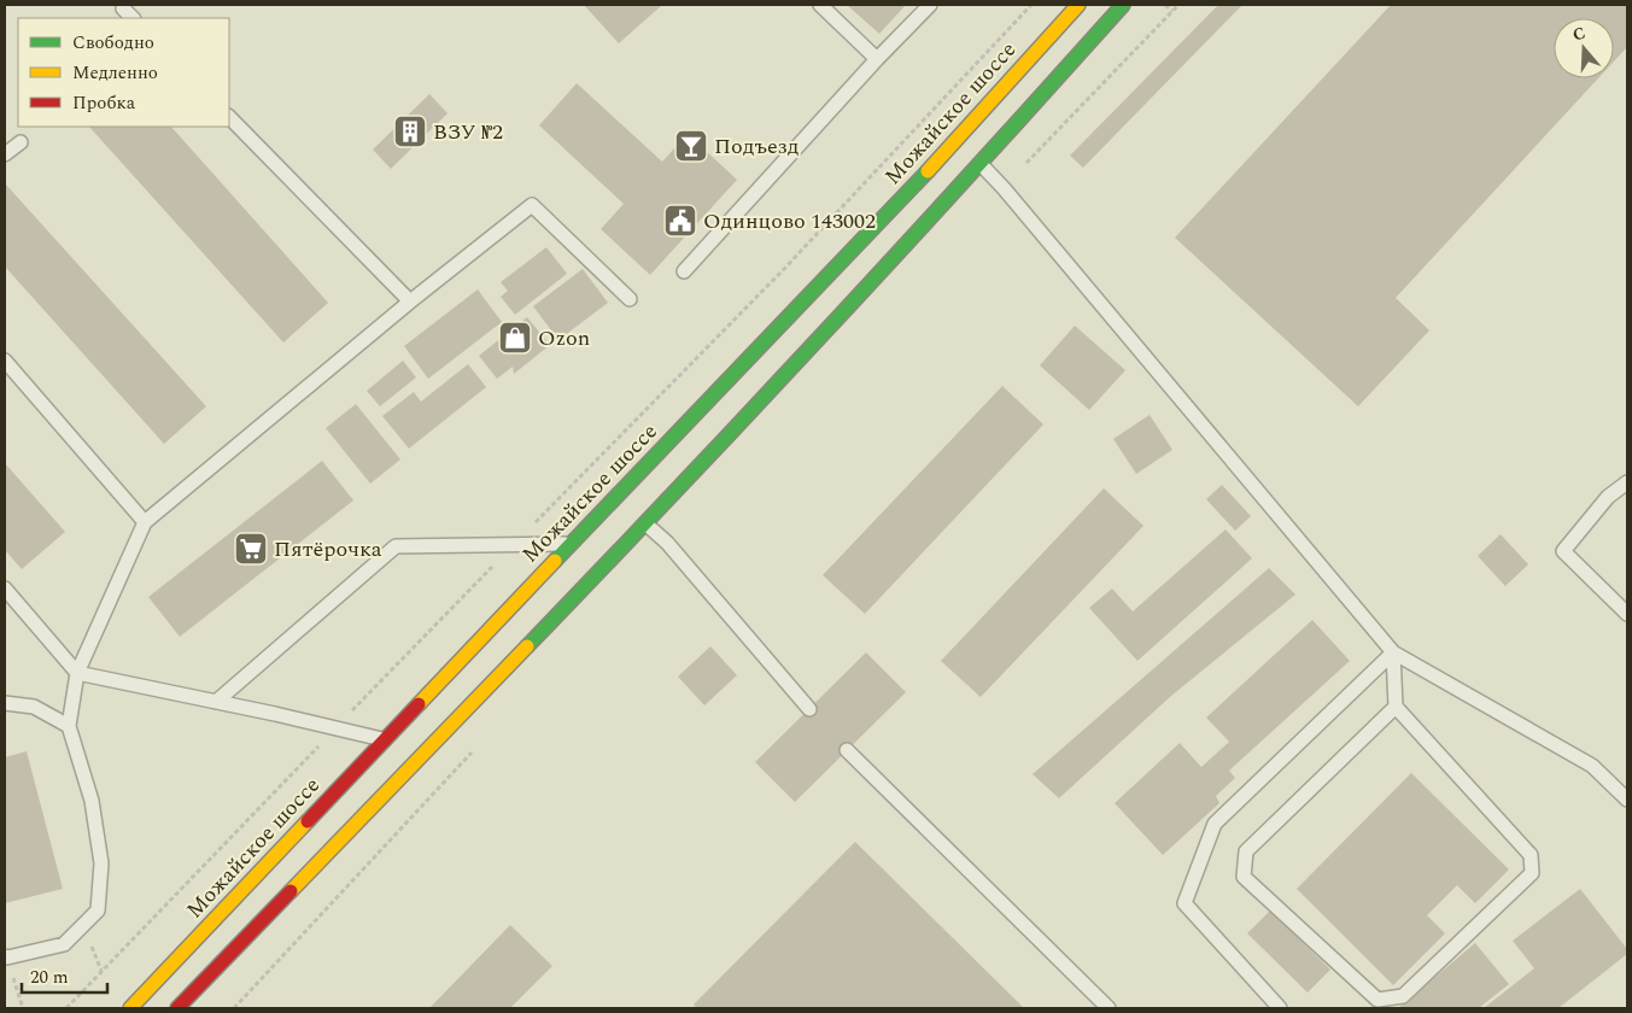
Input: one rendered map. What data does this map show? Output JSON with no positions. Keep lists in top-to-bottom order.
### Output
{
  "streets": {
    "main road": ["Можайское шоссе"]
  },
  "places": {
    "building": ["ВЗУ №2"],
    "bar": ["Подъезд"],
    "public building": ["Одинцово 143002"],
    "shop": ["Ozon"],
    "supermarket": ["Пятёрочка"]
  },
  "legend": ["Свободно", "Медленно", "Пробка"],
  "scale_bar": "20 m",
  "north": "top"
}
